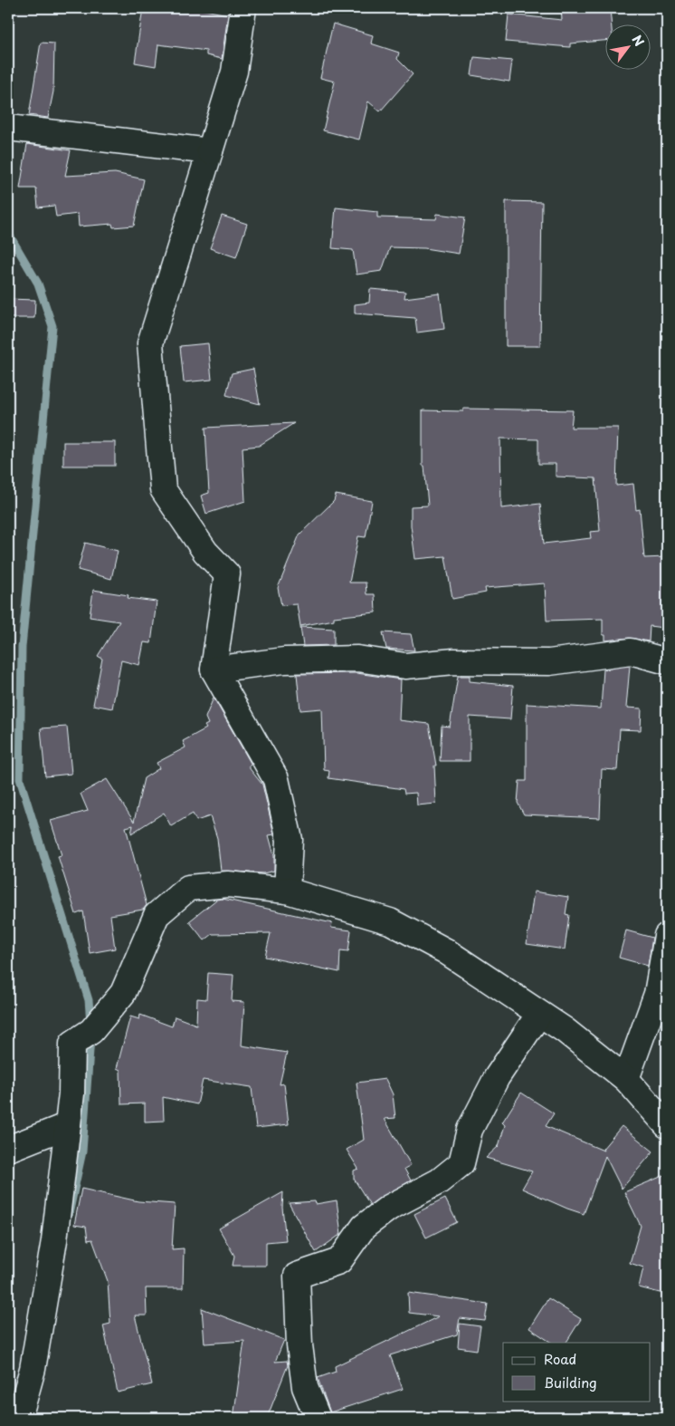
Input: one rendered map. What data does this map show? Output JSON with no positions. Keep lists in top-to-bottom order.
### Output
{
  "legend": ["Road", "Building"],
  "north": "top right"
}
